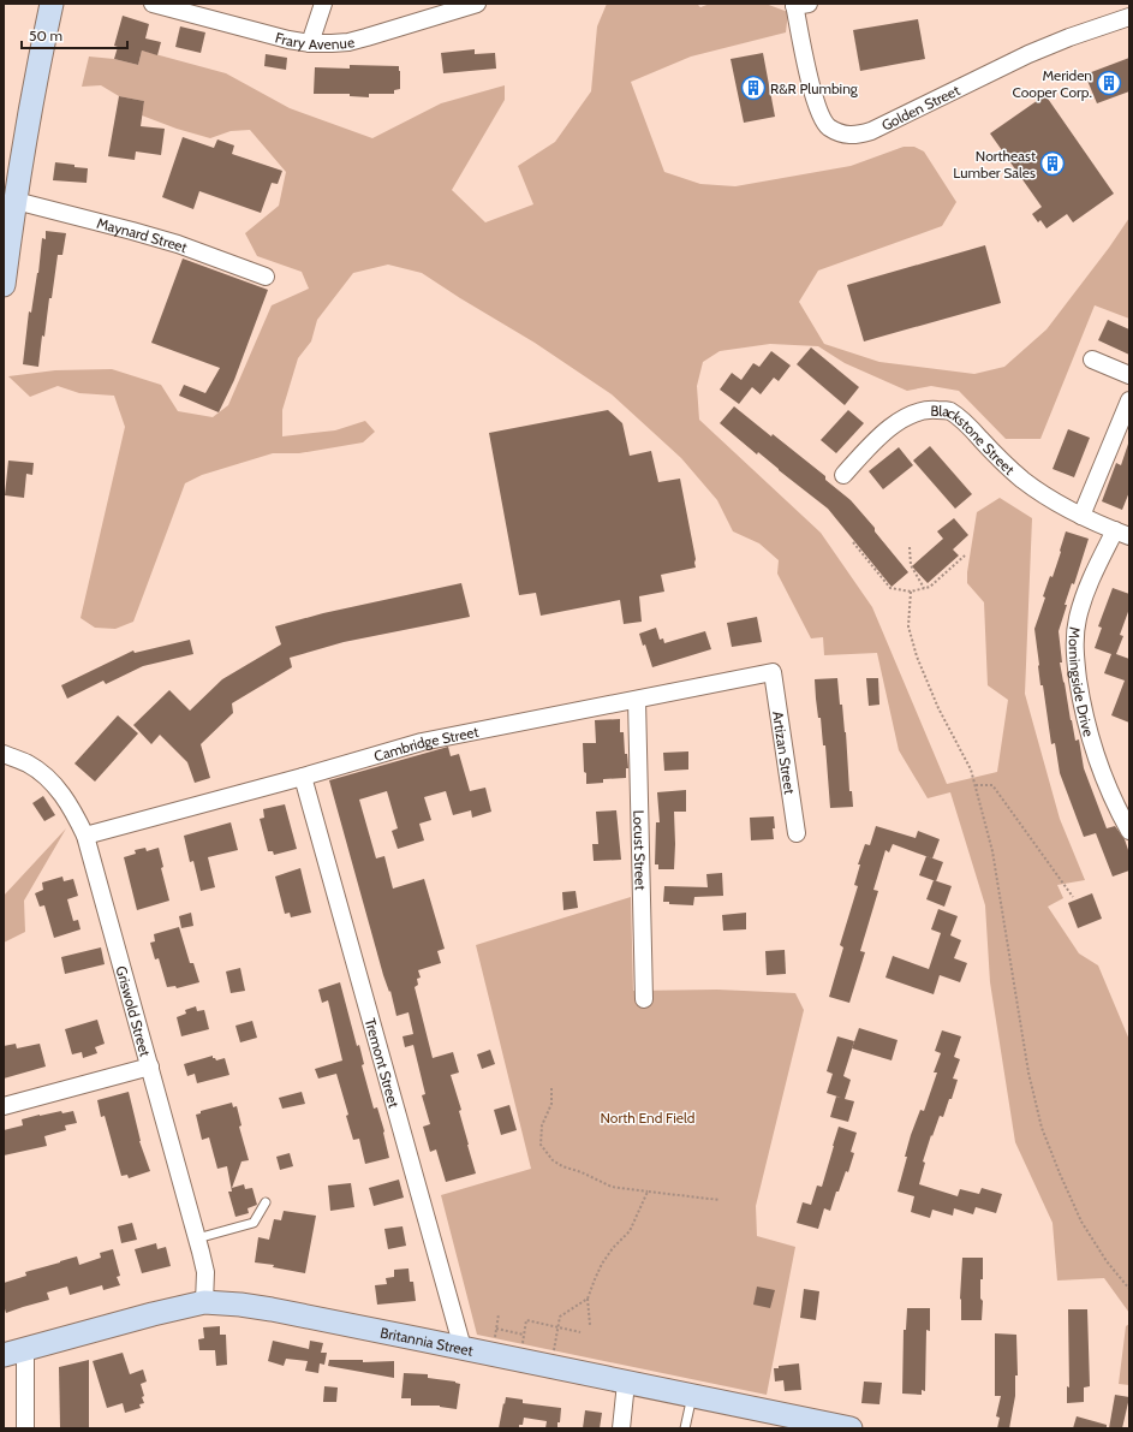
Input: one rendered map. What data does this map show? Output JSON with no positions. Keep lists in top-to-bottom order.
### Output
{
  "streets": {
    "main road": ["Britannia Street"],
    "street": [
      "Frary Avenue",
      "Golden Street",
      "Maynard Street",
      "Blackstone Street",
      "Morningside Drive",
      "Cambridge Street",
      "Artizan Street",
      "Locust Street",
      "Griswold Street",
      "Tremont Street"
    ]
  },
  "crossings": [
    ["Blackstone Street", "Morningside Drive"],
    ["Cambridge Street", "Artizan Street"],
    ["Cambridge Street", "Locust Street"],
    ["Cambridge Street", "Griswold Street"],
    ["Cambridge Street", "Tremont Street"],
    ["Griswold Street", "Britannia Street"],
    ["Tremont Street", "Britannia Street"]
  ],
  "parks": ["North End Field"],
  "places": {
    "building": ["Meriden Cooper Corp.", "R&R Plumbing", "Northeast Lumber Sales"]
  },
  "scale_bar": "50 m"
}
